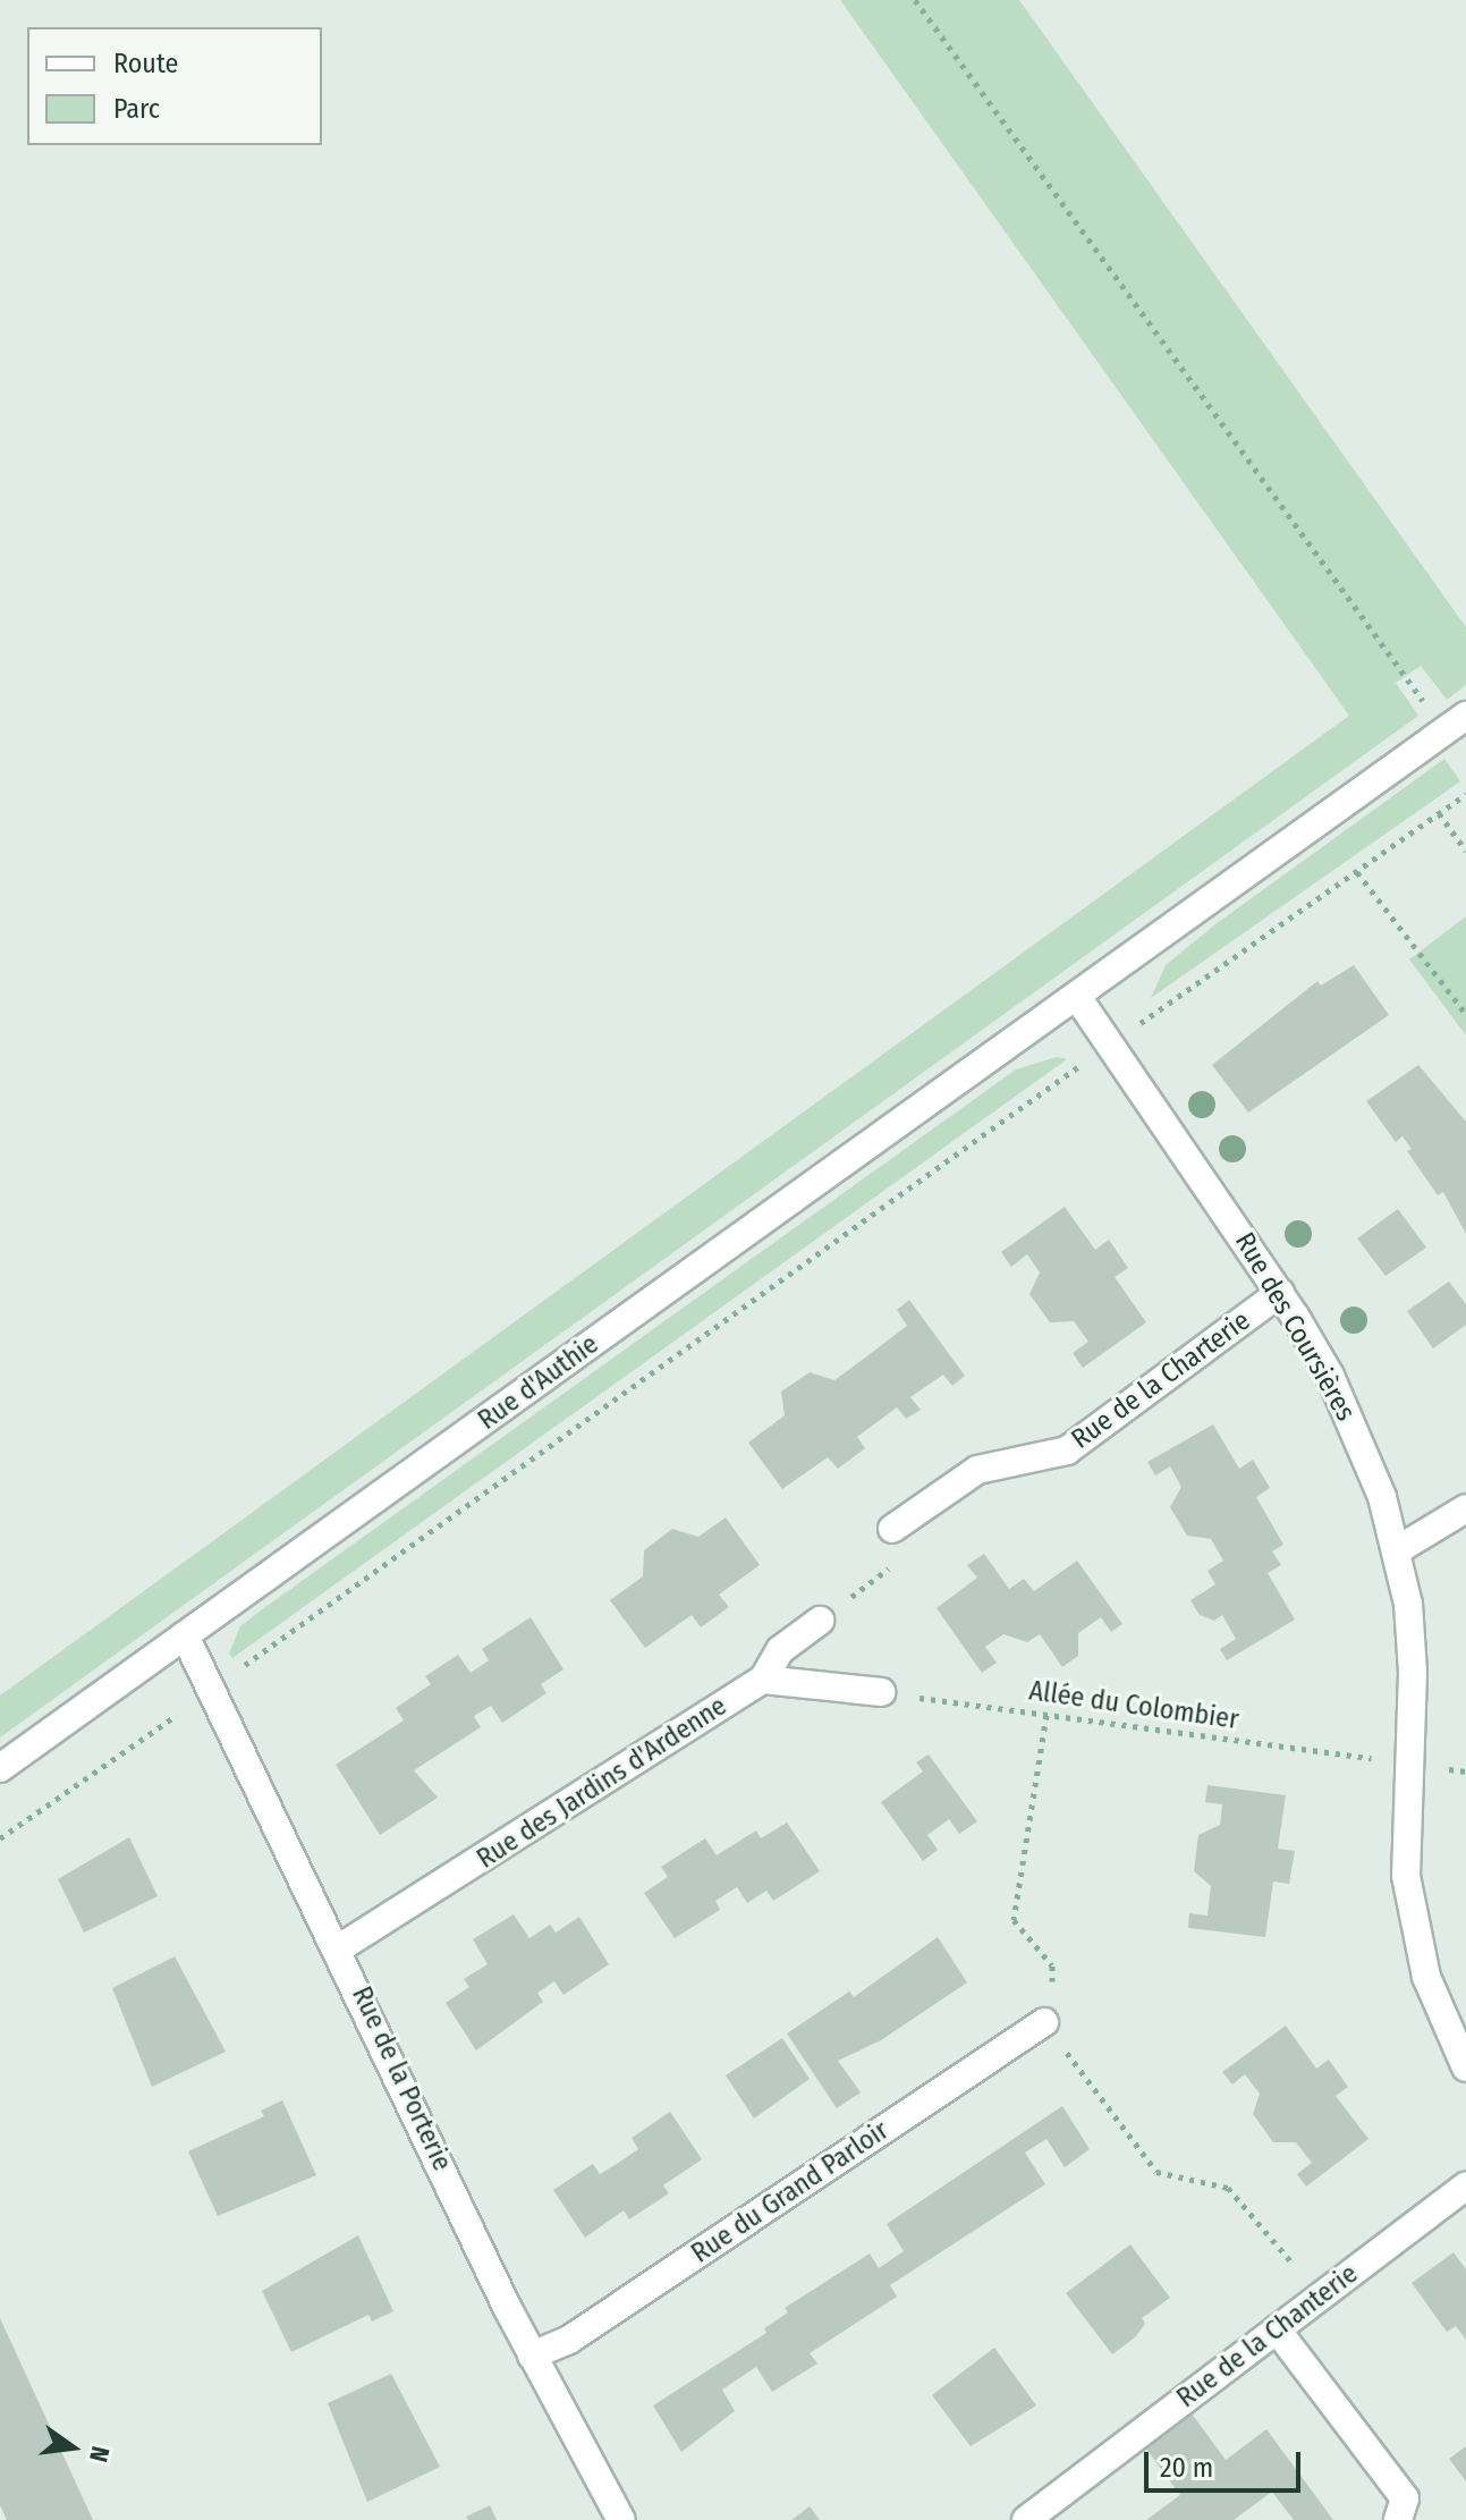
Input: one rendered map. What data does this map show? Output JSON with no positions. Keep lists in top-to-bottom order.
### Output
{
  "streets": {
    "street": [
      "Rue des Coursières",
      "Rue de la Charterie",
      "Rue d'Authie",
      "Rue des Jardins d'Ardenne",
      "Rue de la Porterie",
      "Rue du Grand Parloir",
      "Rue de la Chanterie"
    ],
    "path": ["Allée du Colombier"]
  },
  "crossings": [
    ["Rue des Coursières", "Rue de la Charterie"],
    ["Rue des Coursières", "Rue d'Authie"],
    ["Rue d'Authie", "Rue de la Porterie"],
    ["Rue des Jardins d'Ardenne", "Rue de la Porterie"],
    ["Rue de la Porterie", "Rue du Grand Parloir"]
  ],
  "legend": ["Route", "Parc"],
  "scale_bar": "20 m",
  "north": "right"
}
